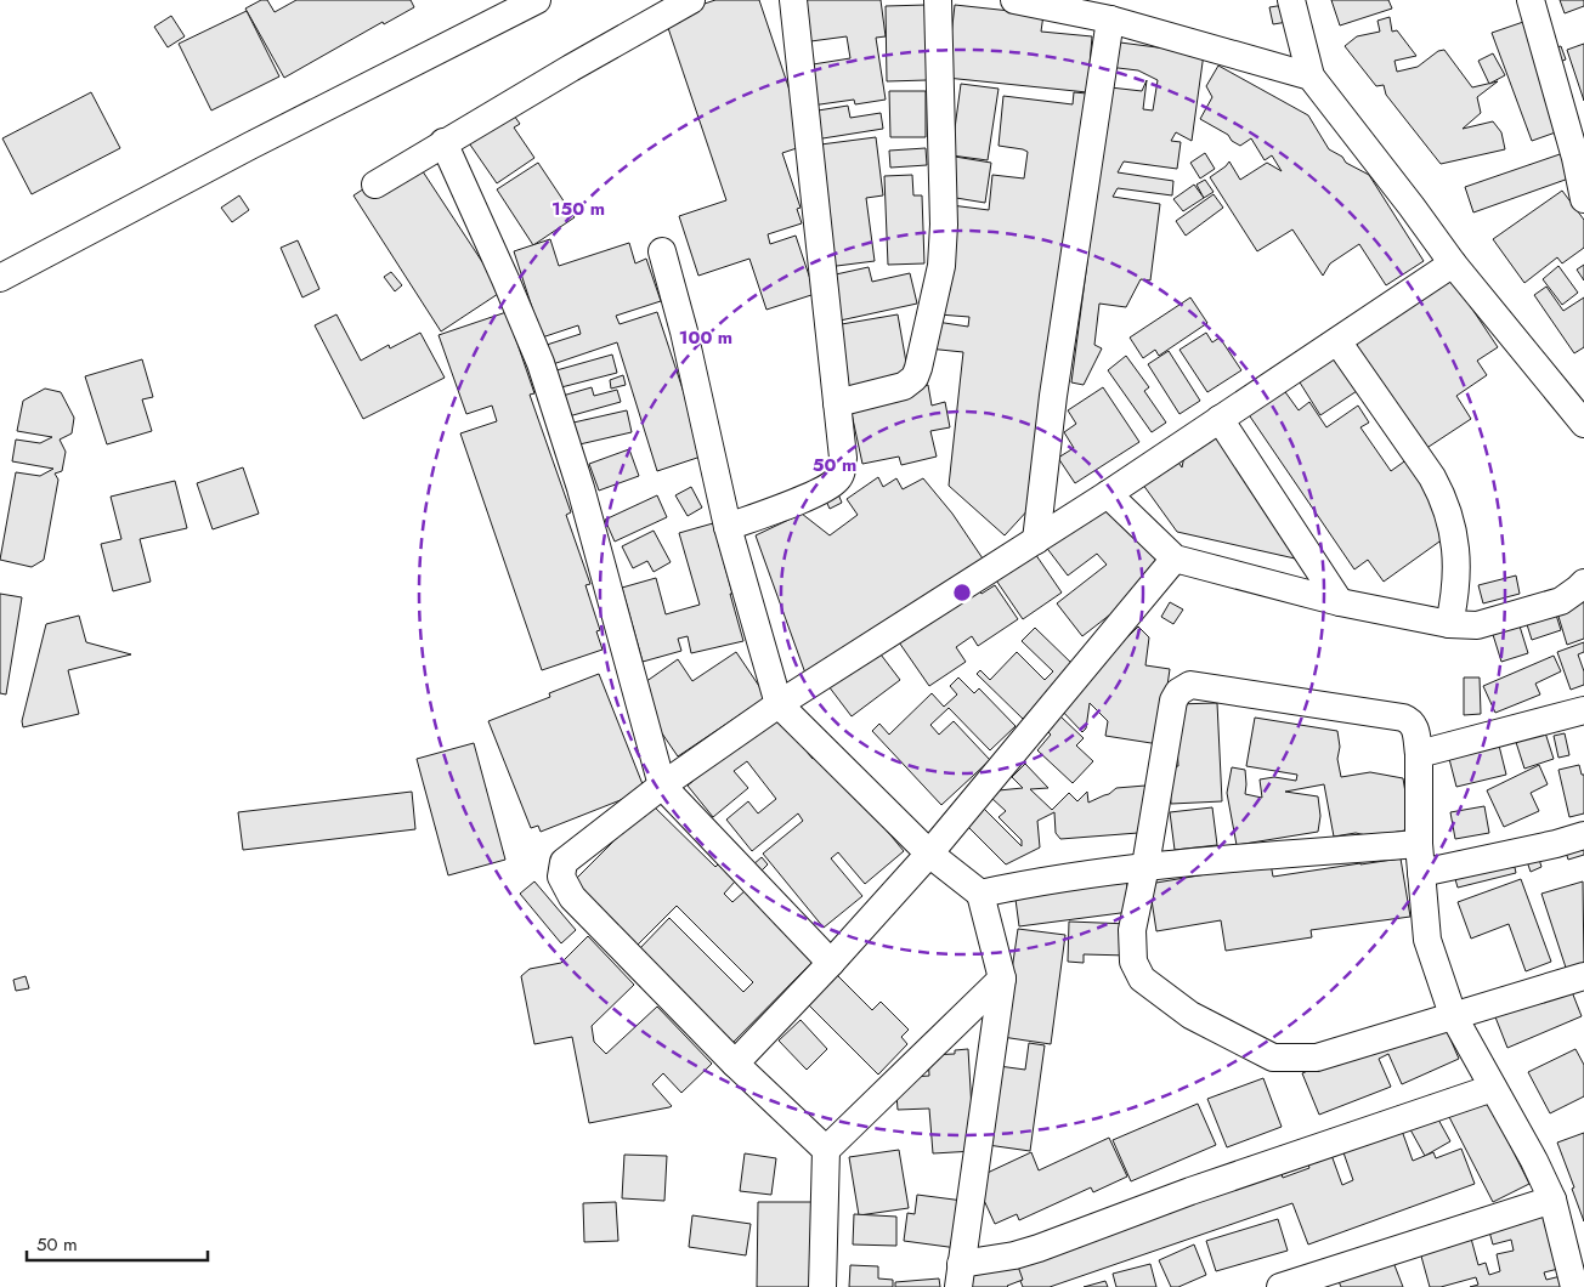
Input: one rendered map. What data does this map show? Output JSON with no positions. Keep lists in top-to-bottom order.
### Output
{
  "scale_bar": "50 m",
  "rings": ["150 m", "100 m", "50 m"]
}
